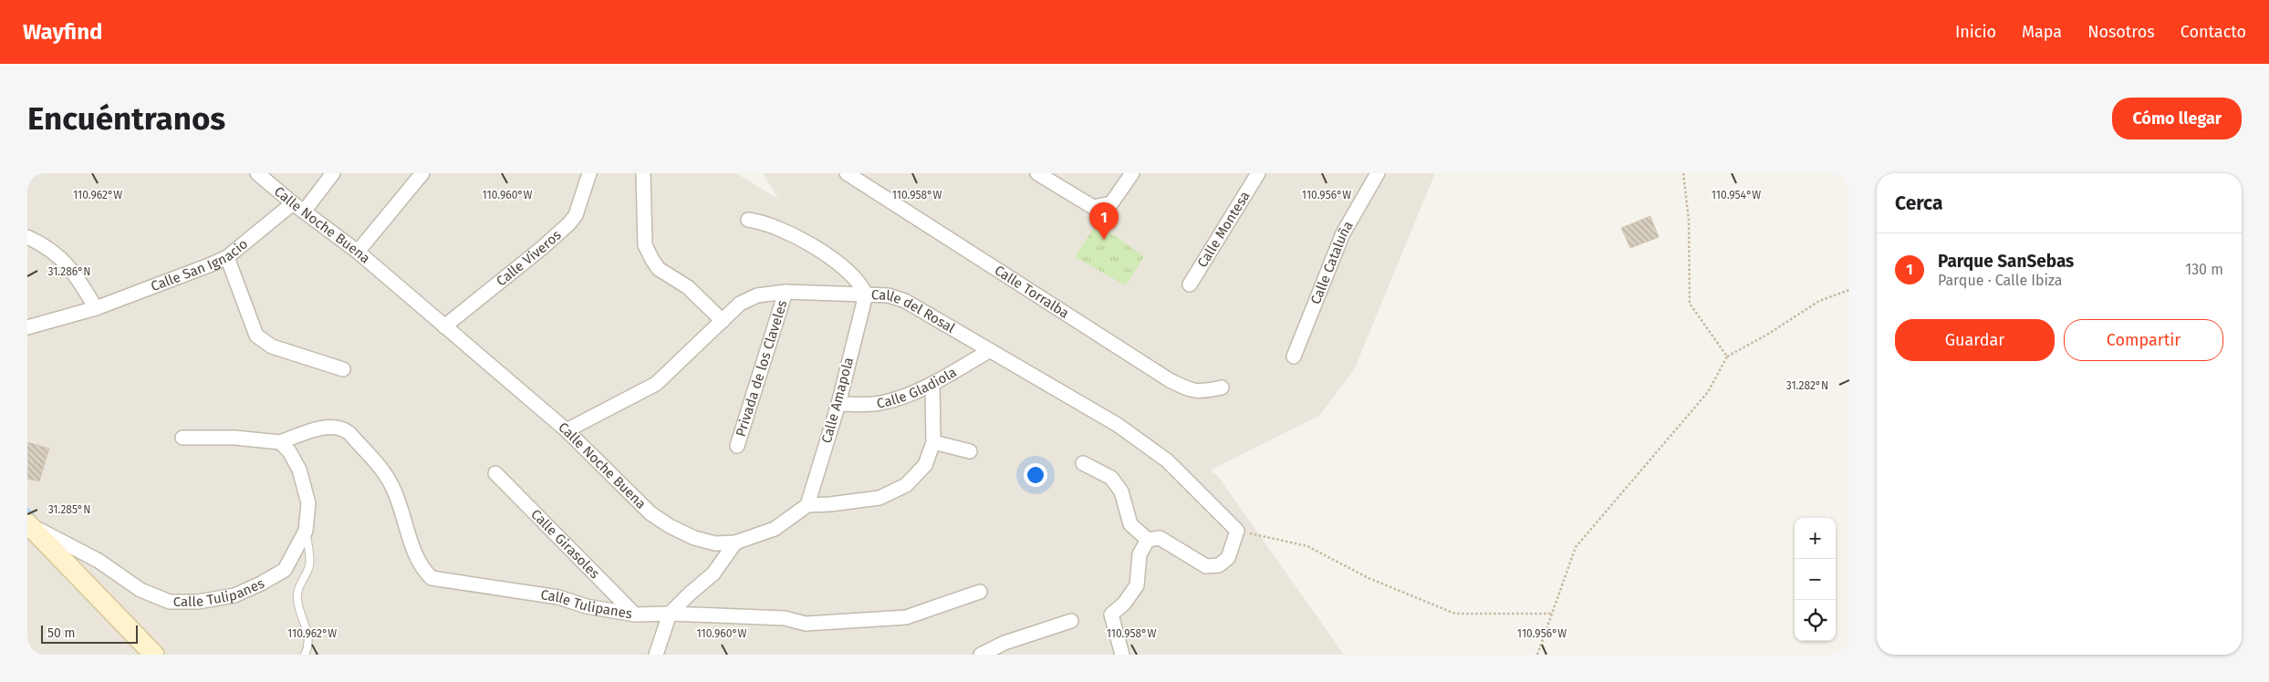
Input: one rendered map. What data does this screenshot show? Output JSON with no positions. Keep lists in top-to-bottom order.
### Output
{
  "streets": {
    "street": [
      "Calle Noche Buena",
      "Calle Montesa",
      "Calle Viveros",
      "Calle San Ignacio",
      "Calle Cataluña",
      "Calle Torralba",
      "Calle del Rosal",
      "Privada de los Claveles",
      "Calle Gladiola",
      "Calle Amapola",
      "Calle Girasoles",
      "Calle Tulipanes"
    ]
  },
  "crossings": [
    ["Calle Noche Buena", "Calle Viveros"],
    ["Calle Noche Buena", "Calle San Ignacio"],
    ["Calle Noche Buena", "Calle del Rosal"],
    ["Calle Noche Buena", "Calle Amapola"],
    ["Calle del Rosal", "Privada de los Claveles"],
    ["Calle del Rosal", "Calle Gladiola"],
    ["Calle del Rosal", "Calle Amapola"],
    ["Calle Gladiola", "Calle Amapola"],
    ["Calle Girasoles", "Calle Tulipanes"]
  ],
  "scale_bar": "50 m",
  "page": {
    "header": "Wayfind",
    "nav": [
      "Inicio",
      "Mapa",
      "Nosotros",
      "Contacto"
    ],
    "buttons": [
      "Cómo llegar",
      ["Guardar", "Compartir"]
    ],
    "title": "Encuéntranos",
    "heading": "Cerca",
    "pins": "1",
    "list": [
      {
        "mark": "1",
        "name": "Parque SanSebas",
        "note": "Parque · Calle Ibiza",
        "value": "130 m"
      }
    ],
    "map_buttons": ["+", "−"],
    "scale": "50 m"
  },
  "coordinates": [
    "110.962°W",
    "110.960°W",
    "110.958°W",
    "110.956°W",
    "110.954°W",
    "31.286°N",
    "31.282°N",
    "31.285°N"
  ]
}
